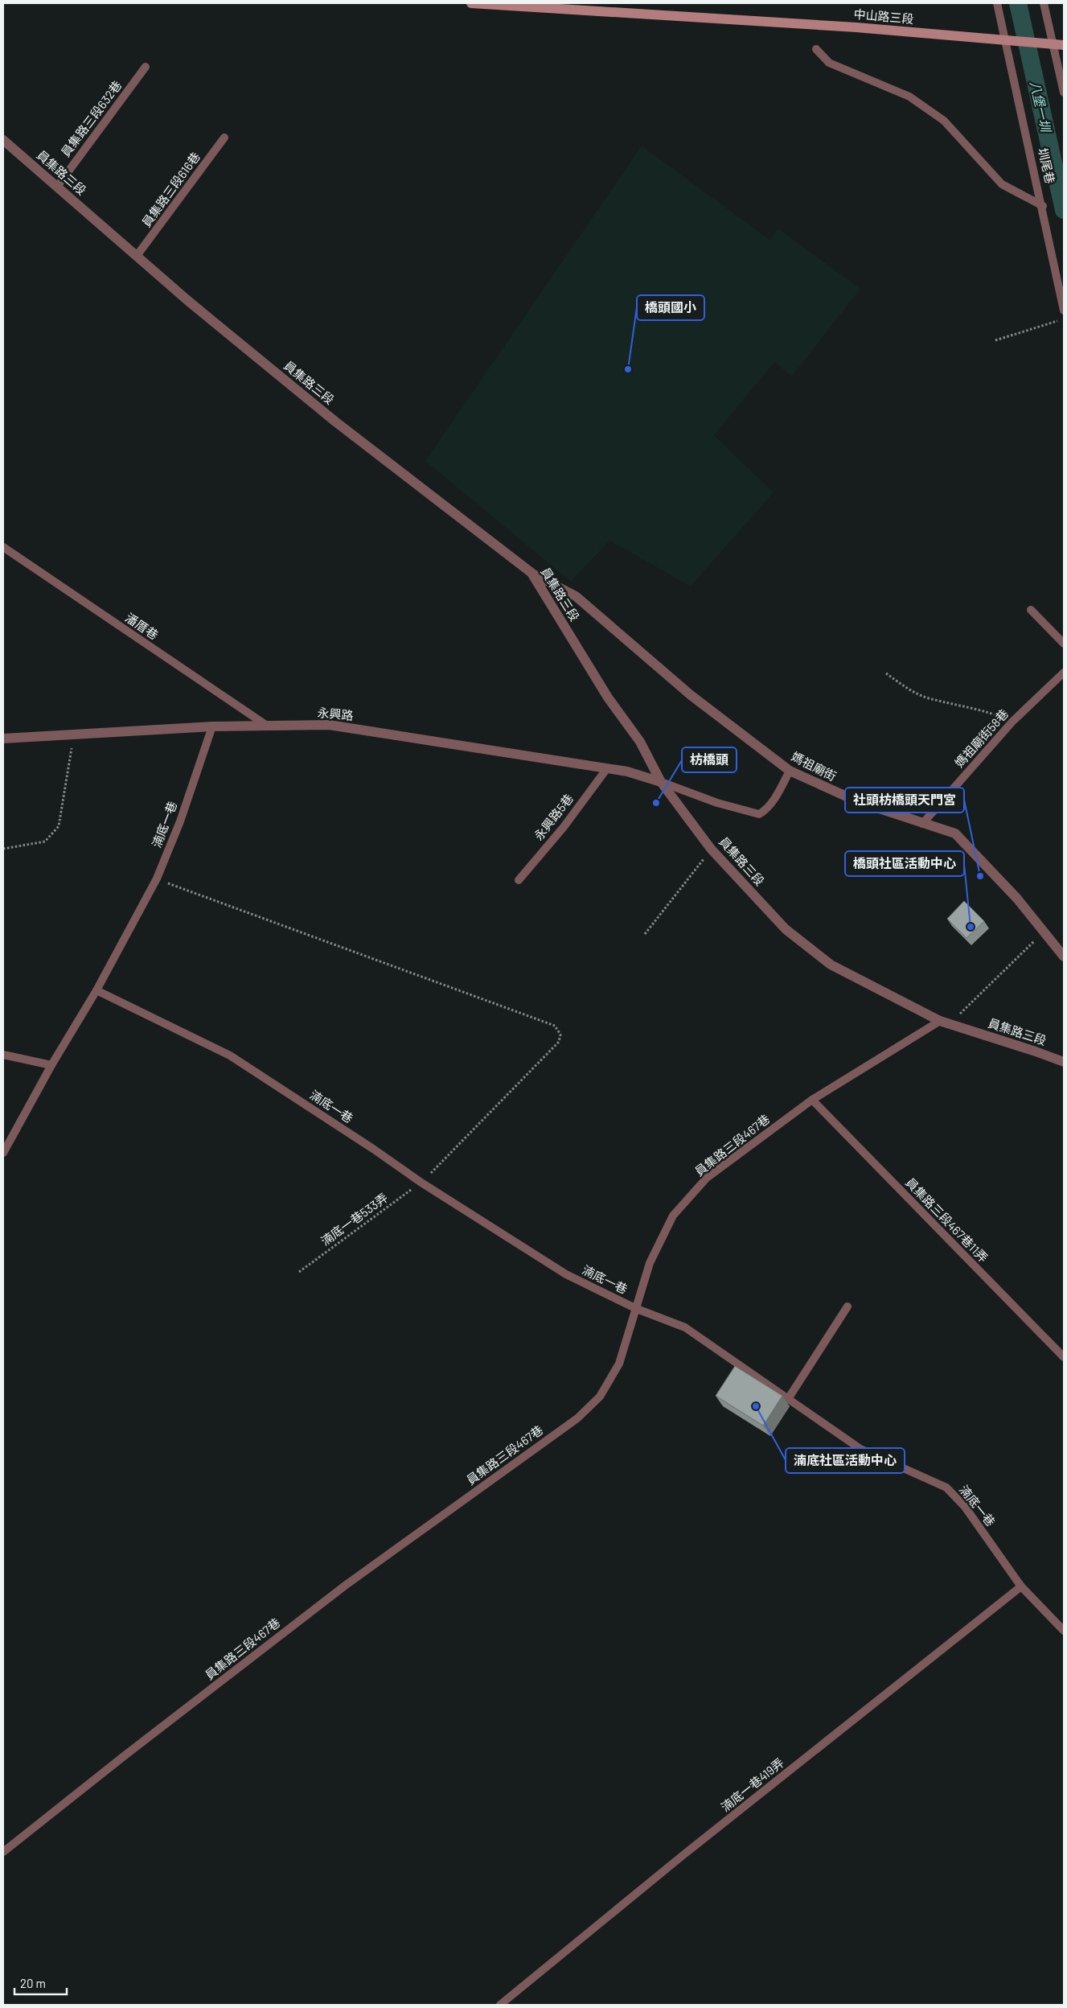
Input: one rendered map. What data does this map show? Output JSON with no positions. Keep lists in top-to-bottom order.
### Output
{
  "streets": {
    "main road": ["中山路三段"],
    "street": ["員集路三段", "永興路", "媽祖廟街"],
    "lane": [
      "員集路三段632巷",
      "圳尾巷",
      "員集路三段616巷",
      "潘厝巷",
      "媽祖廟街58巷",
      "永興路5巷",
      "湳底一巷",
      "員集路三段467巷",
      "員集路三段467巷11弄",
      "湳底一巷419弄"
    ],
    "path": ["湳底一巷533弄"]
  },
  "crossings": [
    ["中山路三段", "圳尾巷"],
    ["員集路三段632巷", "員集路三段"],
    ["員集路三段", "員集路三段616巷"],
    ["員集路三段", "永興路"],
    ["員集路三段", "媽祖廟街"],
    ["員集路三段", "員集路三段467巷"],
    ["潘厝巷", "永興路"],
    ["永興路", "永興路5巷"],
    ["永興路", "湳底一巷"],
    ["媽祖廟街58巷", "媽祖廟街"],
    ["湳底一巷", "員集路三段467巷"],
    ["湳底一巷", "湳底一巷533弄"],
    ["湳底一巷", "湳底一巷419弄"],
    ["員集路三段467巷", "員集路三段467巷11弄"]
  ],
  "water": ["八堡一圳"],
  "places": [
    "橋頭國小",
    "枋橋頭",
    "社頭枋橋頭天門宮",
    "橋頭社區活動中心",
    "湳底社區活動中心"
  ],
  "scale_bar": "20 m"
}
